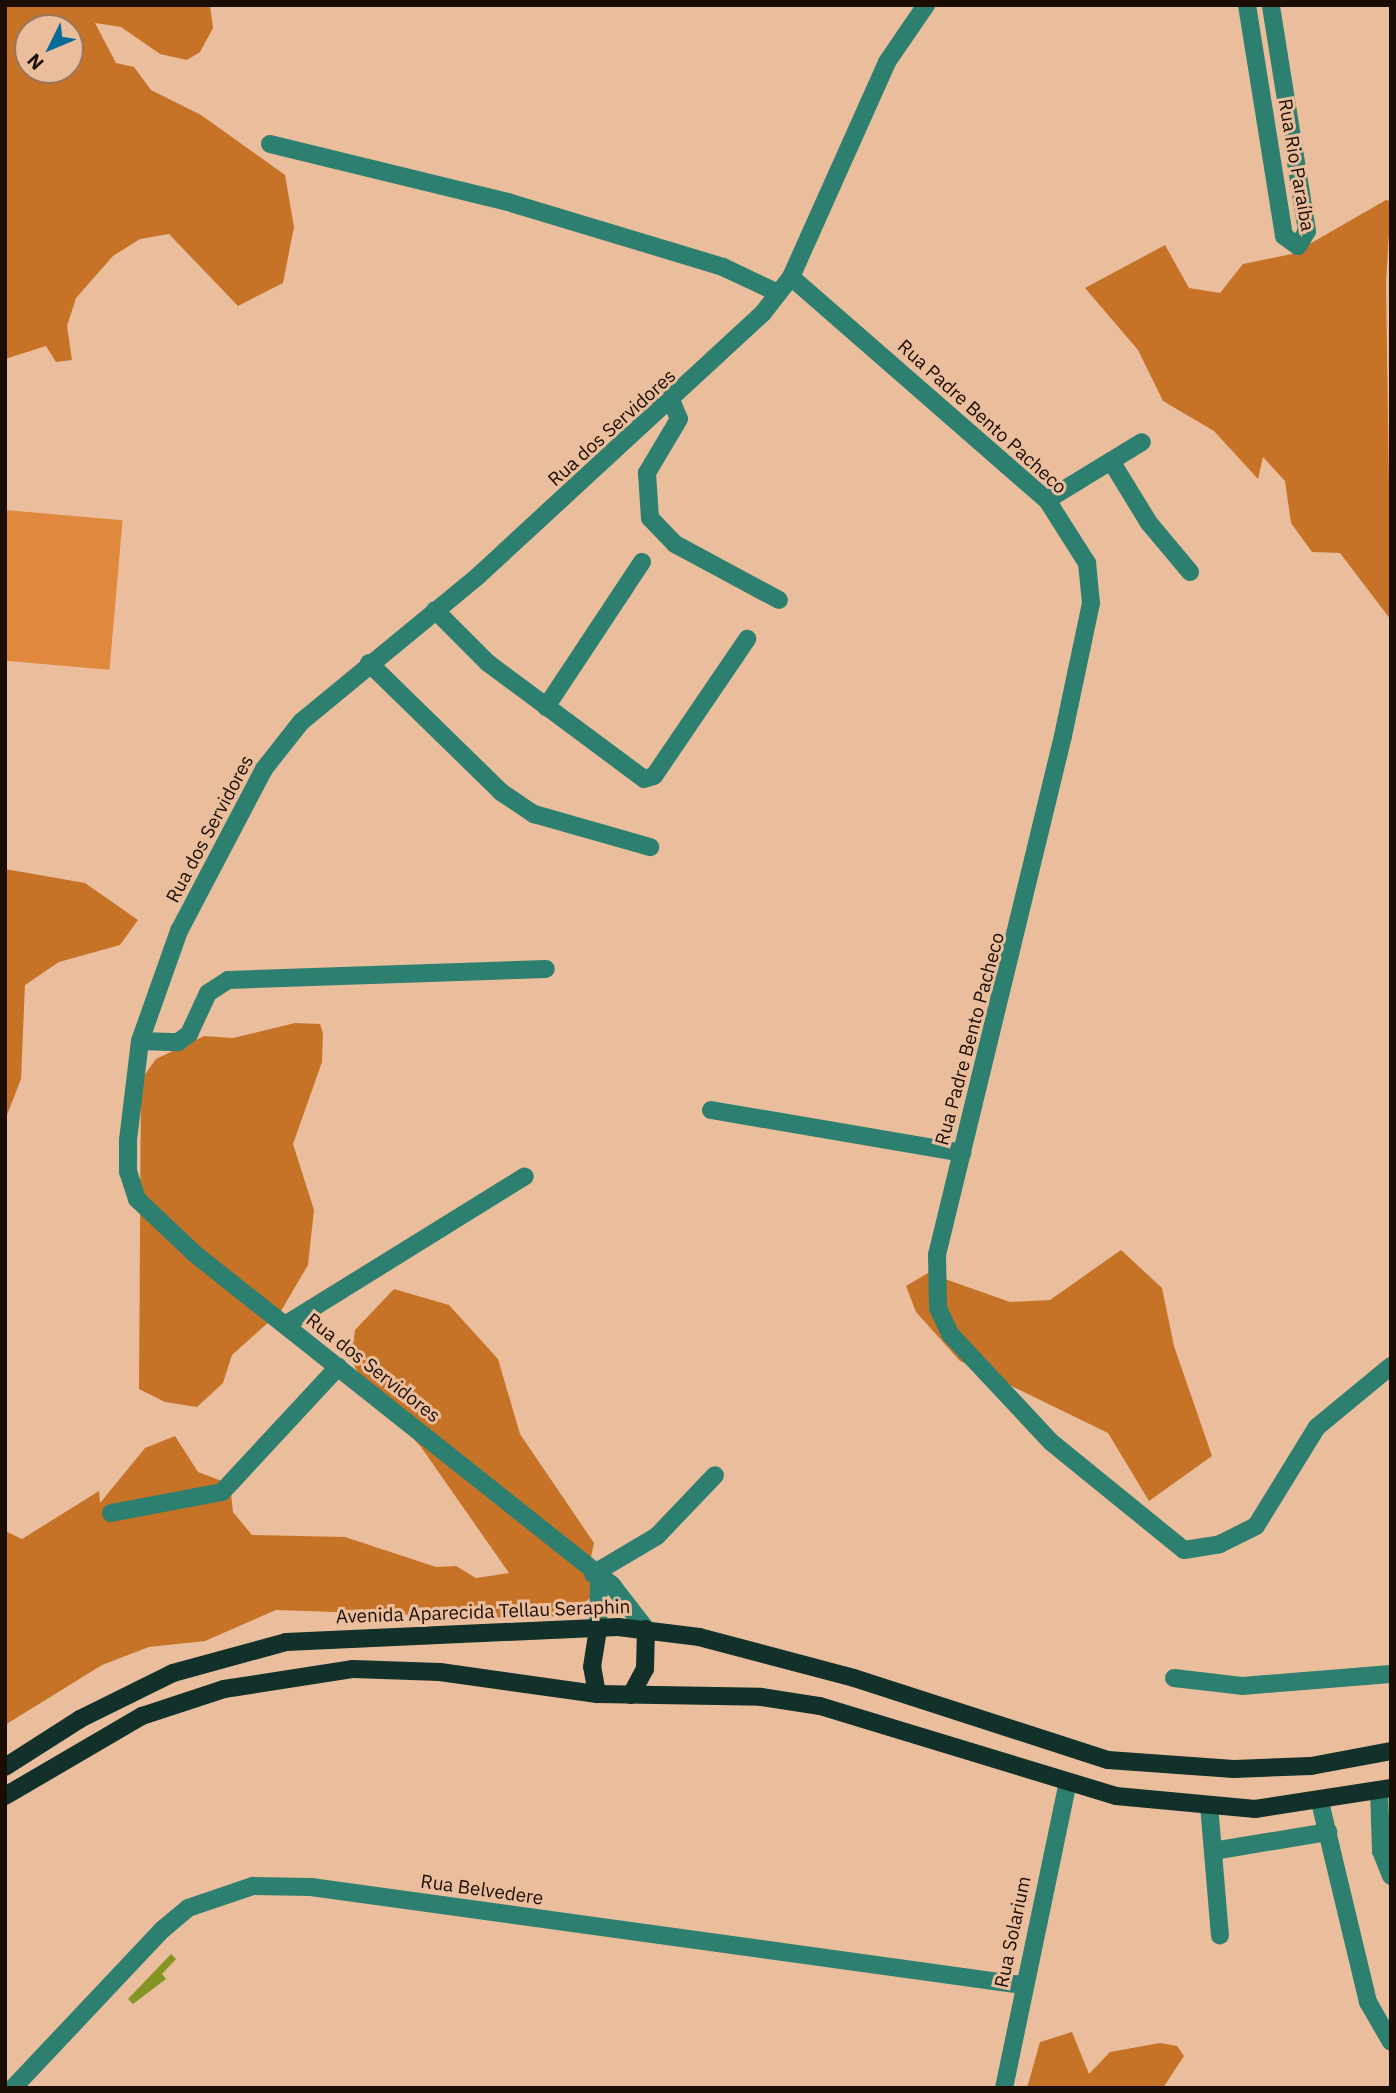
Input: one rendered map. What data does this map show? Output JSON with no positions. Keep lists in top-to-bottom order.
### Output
{
  "streets": {
    "main road": ["Avenida Aparecida Tellau Seraphin"],
    "street": [
      "Rua Rio Paraíba",
      "Rua Padre Bento Pacheco",
      "Rua dos Servidores",
      "Rua Belvedere",
      "Rua Solarium"
    ]
  },
  "crossings": [
    ["Rua Padre Bento Pacheco", "Rua dos Servidores"],
    ["Rua dos Servidores", "Avenida Aparecida Tellau Seraphin"],
    ["Rua Belvedere", "Rua Solarium"]
  ],
  "north": "bottom left"
}
